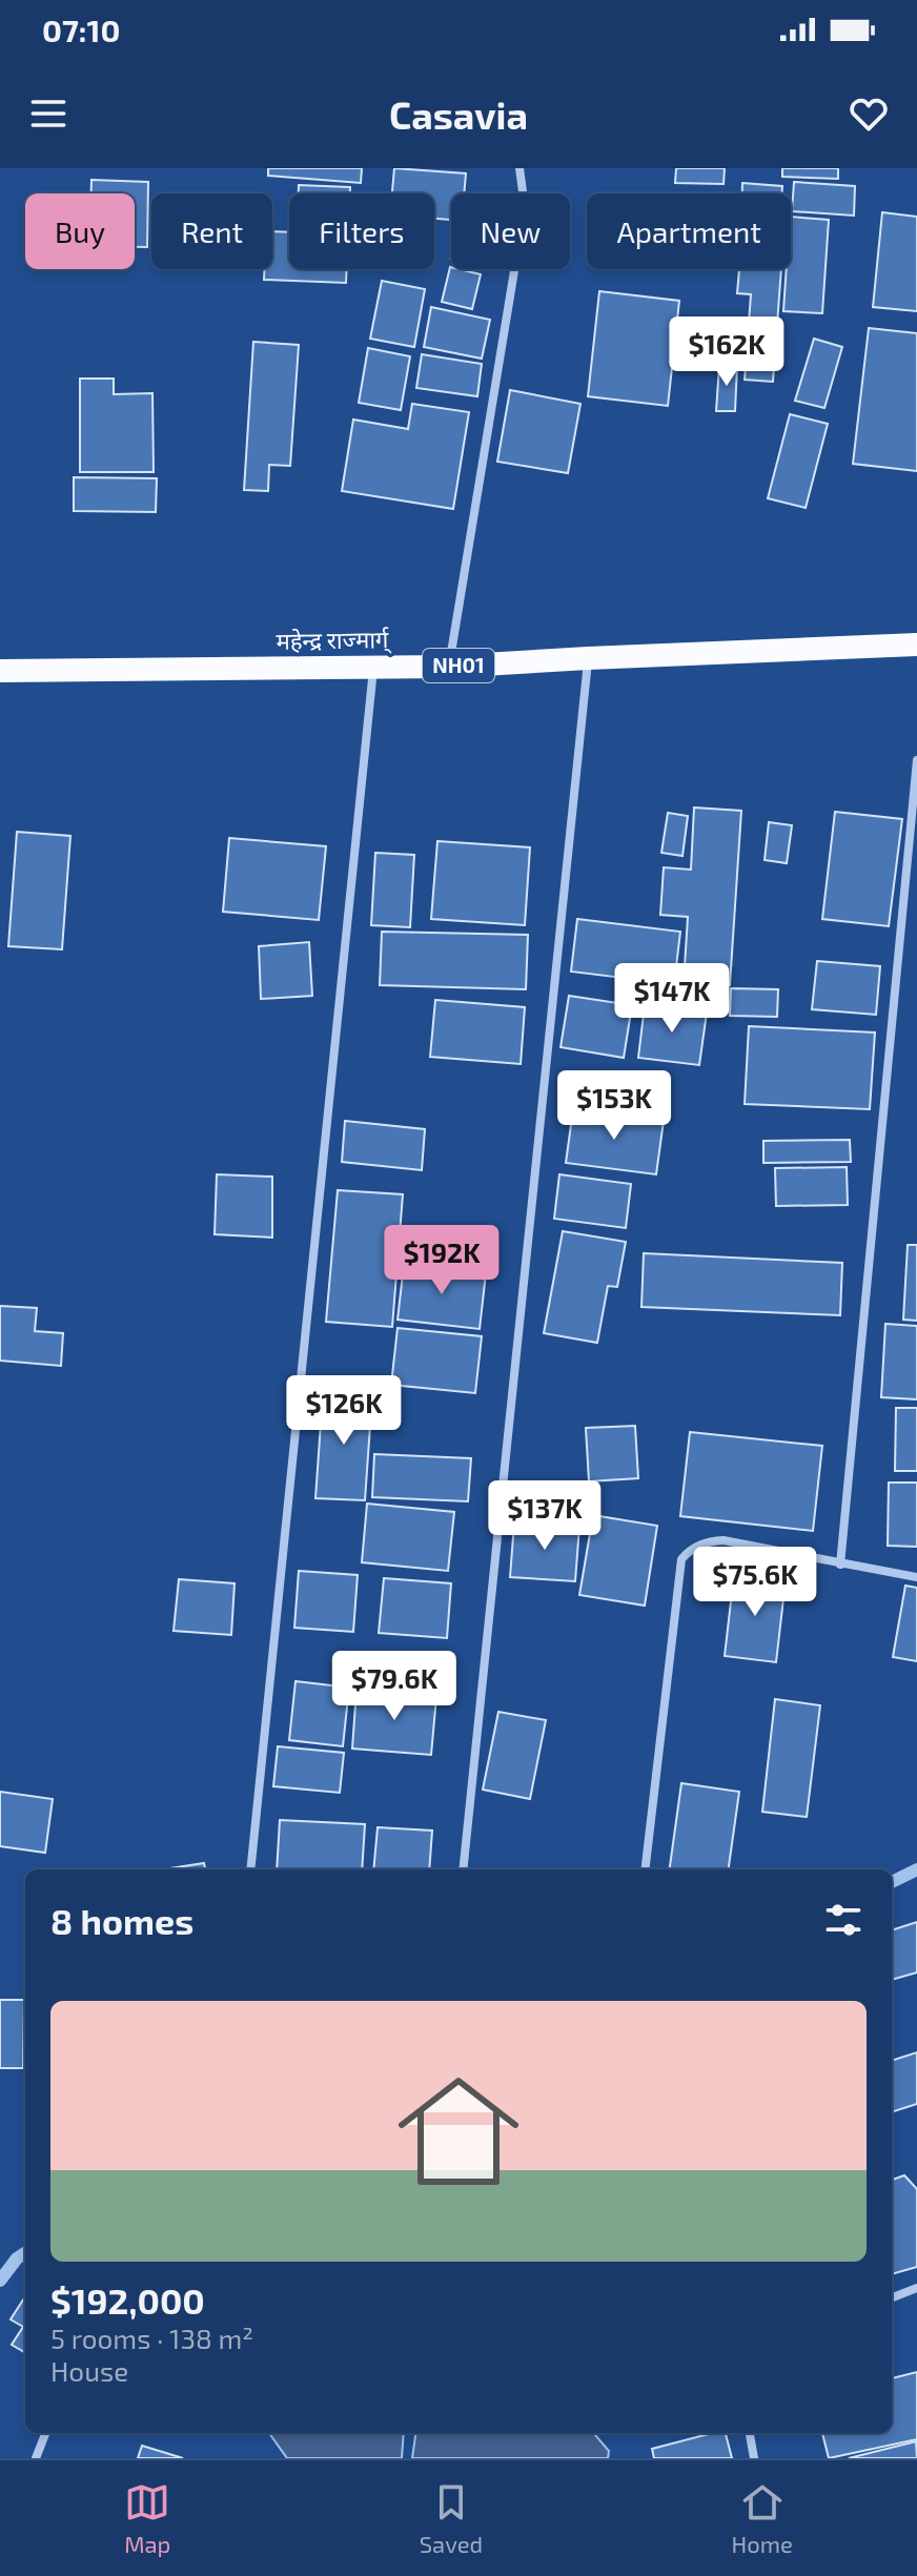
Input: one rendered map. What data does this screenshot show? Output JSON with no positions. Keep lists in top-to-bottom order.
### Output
{
  "streets": {
    "highway": ["महेन्द्र राज्मार्ग्", "NH01"]
  },
  "page": {
    "status": "07:10",
    "header": "Casavia",
    "chip": [
      "Buy",
      "Rent",
      "Filters",
      "New",
      "Apartment"
    ],
    "price": [
      "$162K",
      "$147K",
      "$153K",
      "$192K",
      "$126K",
      "$137K",
      "$75.6K",
      "$79.6K"
    ],
    "heading": "8 homes",
    "list": [
      {
        "name": "$192,000",
        "note": "5 rooms · 138 m² · House"
      }
    ],
    "tabs": ["Map", "Saved", "Home"]
  }
}
